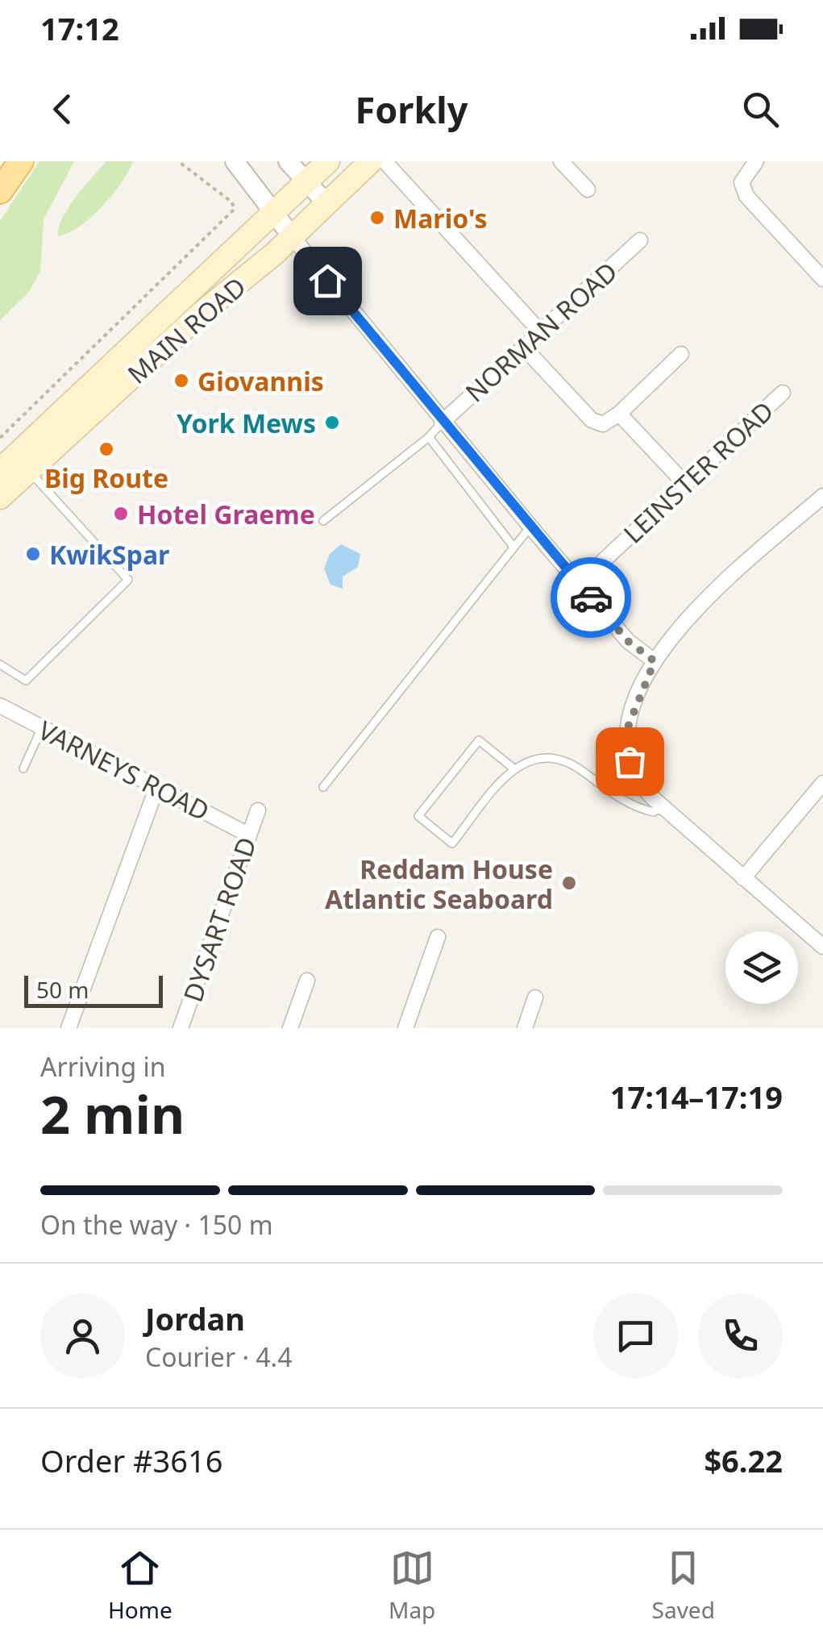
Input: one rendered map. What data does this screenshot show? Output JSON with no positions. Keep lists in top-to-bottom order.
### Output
{
  "streets": {
    "main road": ["MAIN ROAD"],
    "street": [
      "NORMAN ROAD",
      "LEINSTER ROAD",
      "VARNEYS ROAD",
      "DYSART ROAD"
    ]
  },
  "crossings": [
    ["VARNEYS ROAD", "DYSART ROAD"]
  ],
  "places": [
    "Mario's",
    "Giovannis",
    "York Mews",
    "Big Route",
    "Hotel Graeme",
    "KwikSpar",
    "Reddam House Atlantic Seaboard"
  ],
  "scale_bar": "50 m",
  "page": {
    "status": "17:12",
    "header": "Forkly",
    "scale": "50 m",
    "heading": ["2 min", "Arriving in", "17:14–17:19"],
    "panel": [
      "Jordan",
      "Courier · 4.4",
      "Order #3616",
      "$6.22"
    ],
    "bar": "On the way · 150 m",
    "tabs": ["Home", "Map", "Saved"]
  }
}
